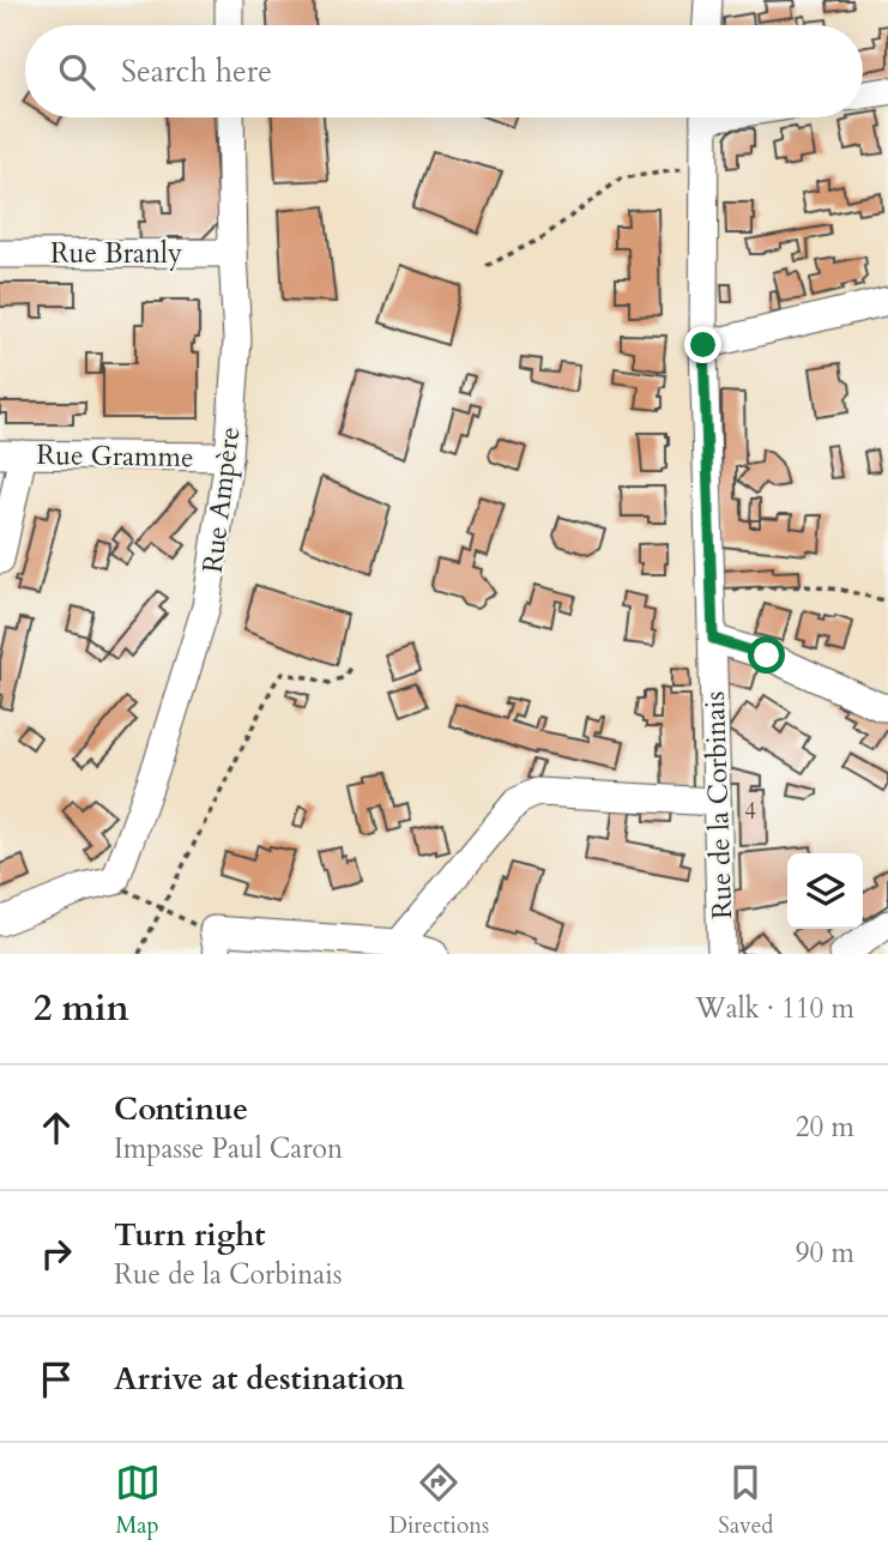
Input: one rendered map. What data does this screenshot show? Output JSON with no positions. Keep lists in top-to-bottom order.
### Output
{
  "streets": {
    "street": [
      "Rue Branly",
      "Rue Gramme",
      "Rue Ampère",
      "Rue de la Corbinais"
    ]
  },
  "crossings": [
    ["Rue Branly", "Rue Ampère"],
    ["Rue Gramme", "Rue Ampère"]
  ],
  "house_numbers": ["4"],
  "page": {
    "search": "Search here",
    "heading": ["2 min", "Walk · 110 m"],
    "list": [
      ["Continue", "Impasse Paul Caron", "20 m"],
      ["Turn right", "Rue de la Corbinais", "90 m"],
      "Arrive at destination"
    ],
    "nav": ["Map", "Directions", "Saved"]
  }
}
